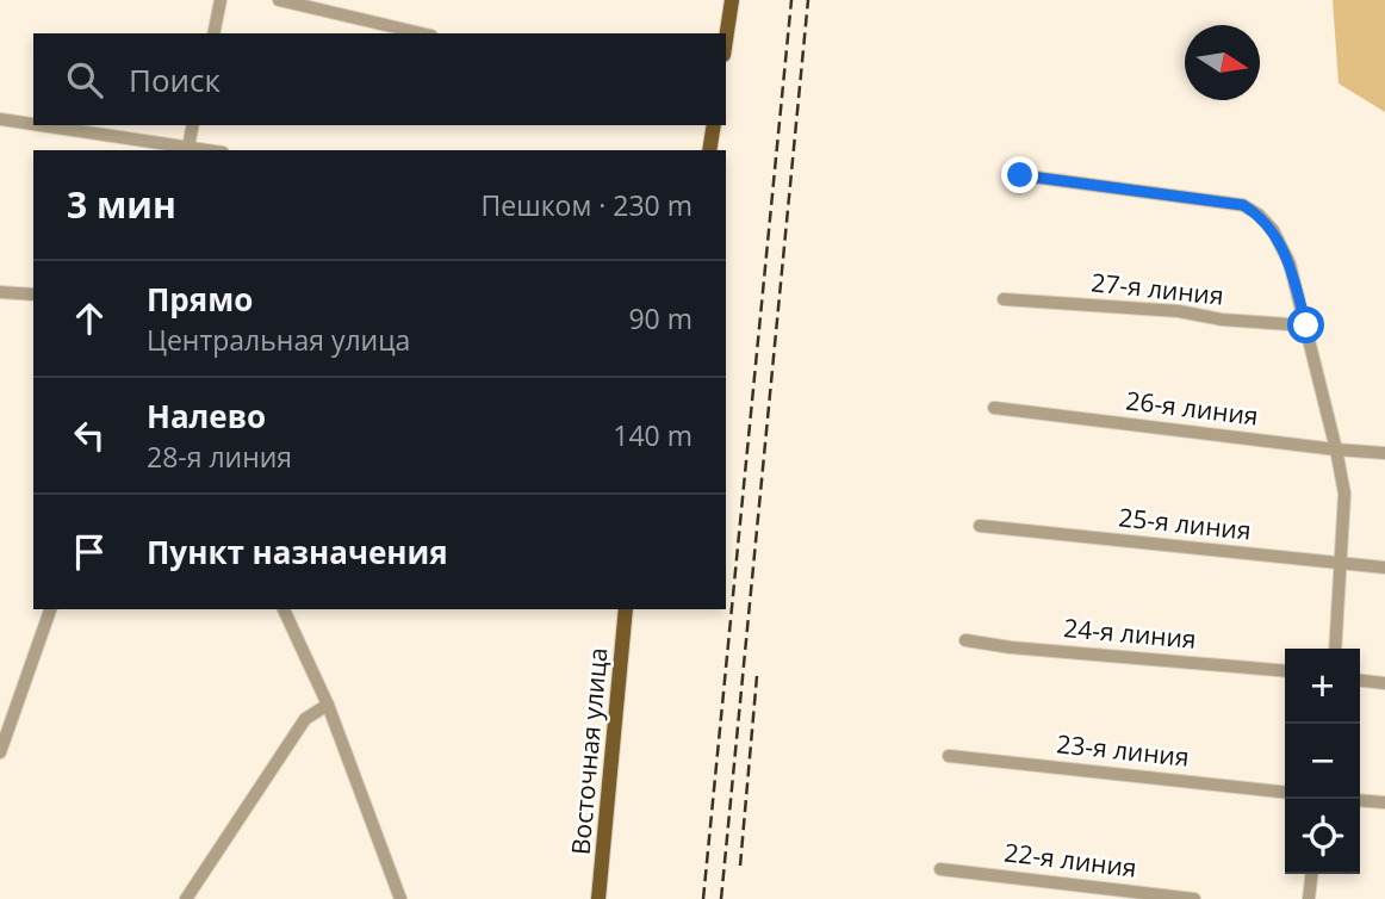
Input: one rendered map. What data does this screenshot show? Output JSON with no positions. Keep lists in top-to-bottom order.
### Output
{
  "streets": {
    "main road": ["Восточная улица"],
    "street": [
      "27-я линия",
      "26-я линия",
      "25-я линия",
      "24-я линия",
      "23-я линия",
      "22-я линия"
    ]
  },
  "north": "right",
  "page": {
    "search": "Поиск",
    "heading": ["3 мин", "Пешком · 230 m"],
    "list": [
      ["Прямо", "Центральная улица", "90 m"],
      ["Налево", "28-я линия", "140 m"],
      "Пункт назначения"
    ],
    "map_buttons": ["+", "−"]
  }
}
